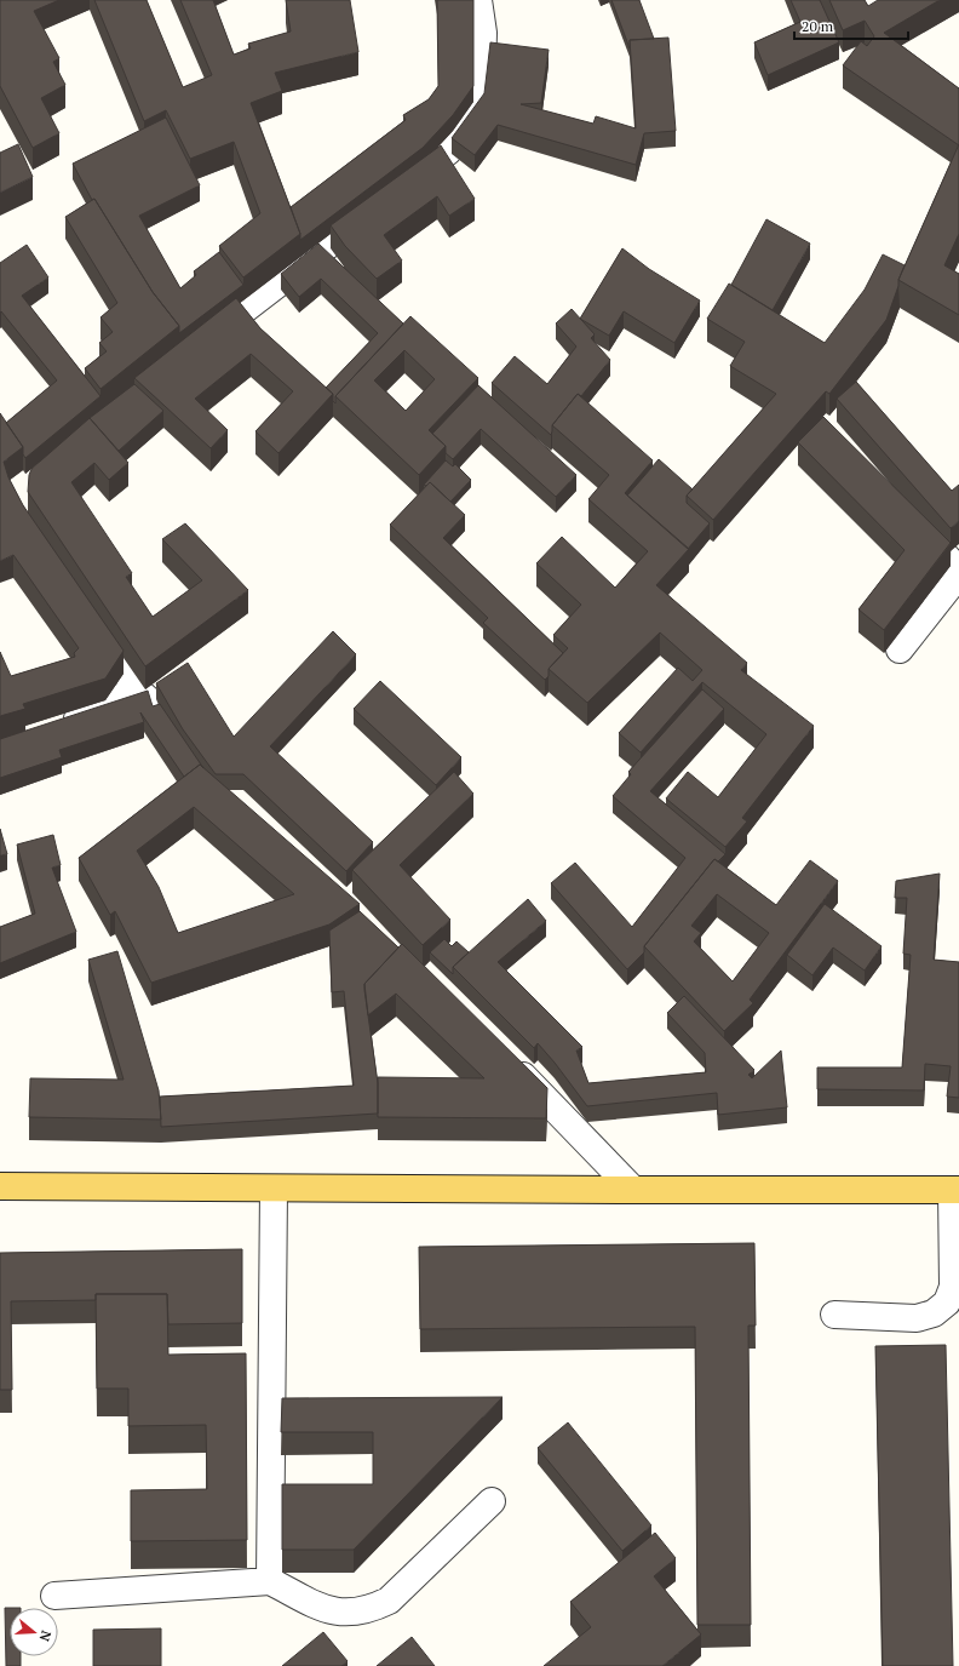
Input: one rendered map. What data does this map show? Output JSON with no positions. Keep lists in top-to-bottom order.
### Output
{
  "scale_bar": "20 m",
  "north": "right"
}
